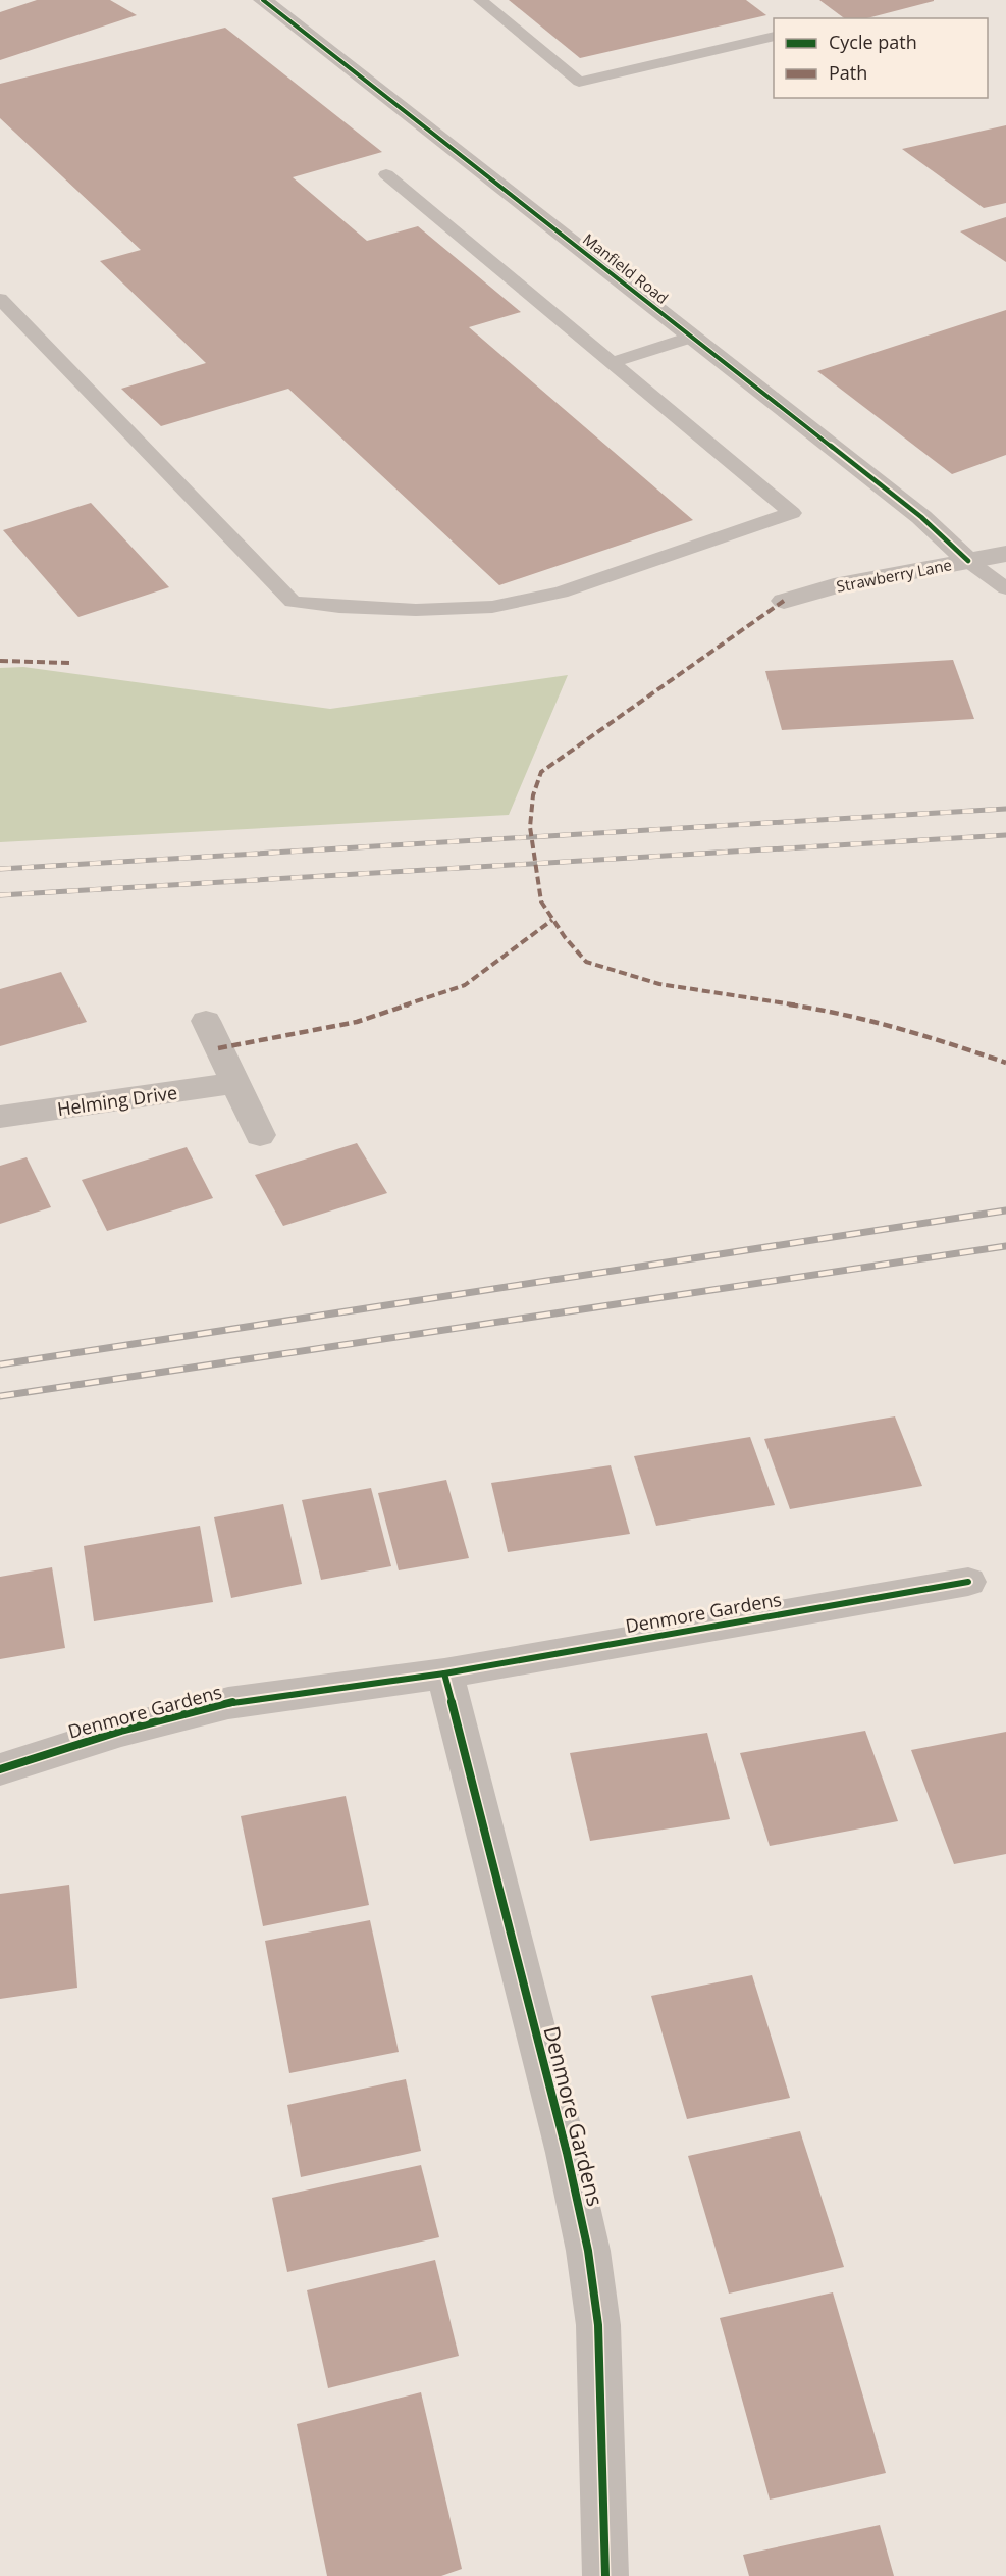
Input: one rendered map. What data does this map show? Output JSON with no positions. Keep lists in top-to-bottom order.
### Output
{
  "streets": {
    "street": [
      "Manfield Road",
      "Strawberry Lane",
      "Helming Drive",
      "Denmore Gardens"
    ]
  },
  "crossings": [
    ["Manfield Road", "Strawberry Lane"]
  ],
  "legend": ["Cycle path", "Path"]
}
